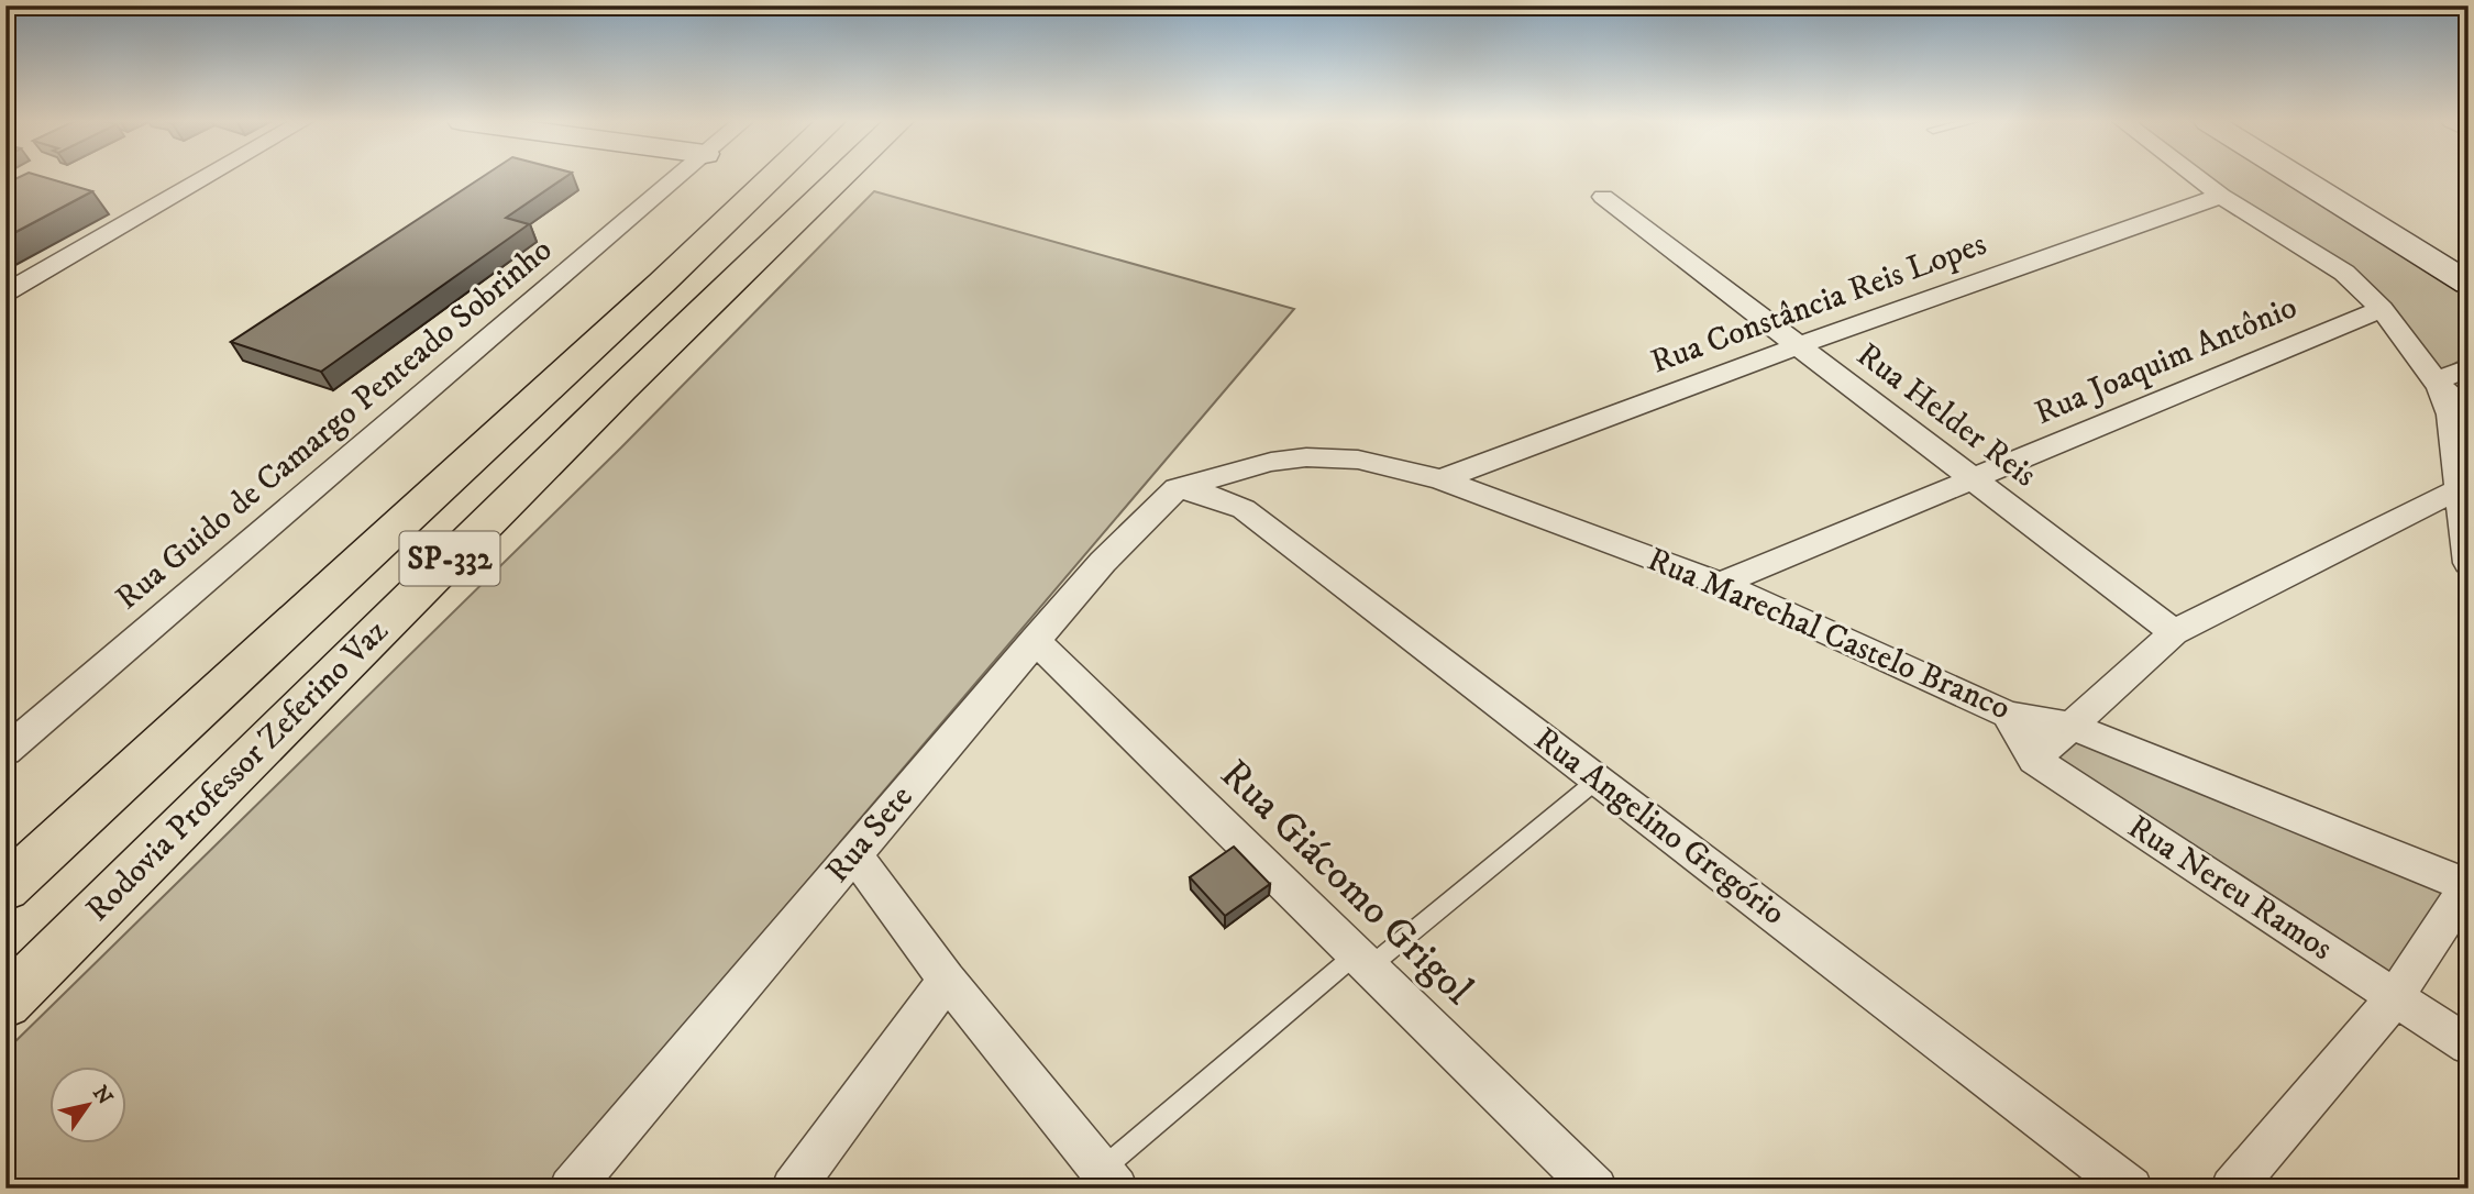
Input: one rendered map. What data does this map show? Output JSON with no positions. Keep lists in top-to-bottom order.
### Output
{
  "streets": {
    "highway": ["SP-332", "Rodovia Professor Zeferino Vaz"],
    "street": [
      "Rua Constância Reis Lopes",
      "Rua Joaquim Antônio",
      "Rua Helder Reis",
      "Rua Guido de Camargo Penteado Sobrinho",
      "Rua Marechal Castelo Branco",
      "Rua Angelino Gregório",
      "Rua Sete",
      "Rua Giácomo Grigol",
      "Rua Nereu Ramos"
    ]
  },
  "crossings": [
    ["Rua Constância Reis Lopes", "Rua Helder Reis"],
    ["Rua Constância Reis Lopes", "Rua Marechal Castelo Branco"],
    ["Rua Joaquim Antônio", "Rua Helder Reis"],
    ["Rua Joaquim Antônio", "Rua Marechal Castelo Branco"],
    ["Rua Marechal Castelo Branco", "Rua Angelino Gregório"],
    ["Rua Marechal Castelo Branco", "Rua Sete"],
    ["Rua Marechal Castelo Branco", "Rua Nereu Ramos"],
    ["Rua Angelino Gregório", "Rua Sete"],
    ["Rua Sete", "Rua Giácomo Grigol"]
  ],
  "north": "top right"
}
